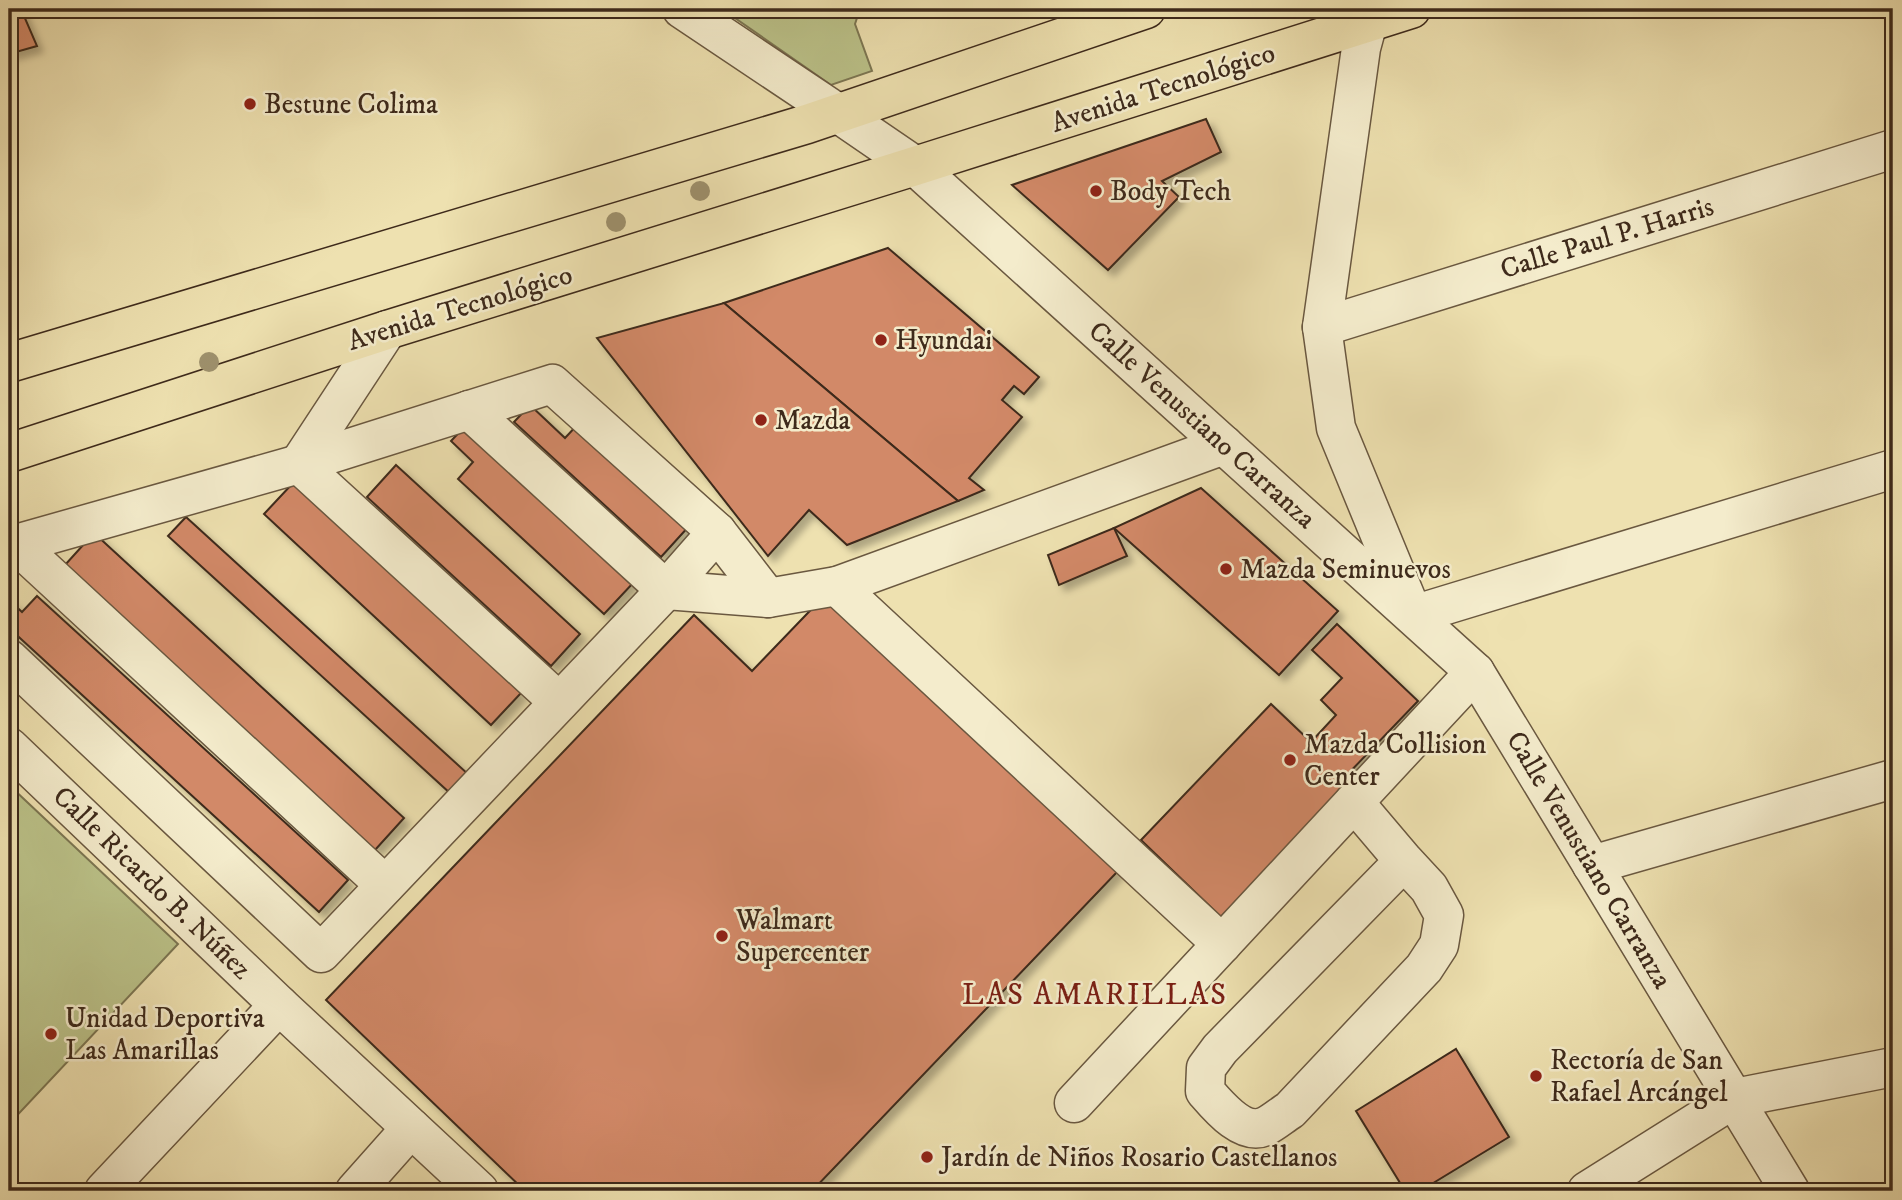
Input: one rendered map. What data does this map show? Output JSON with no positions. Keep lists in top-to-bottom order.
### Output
{
  "streets": {
    "main road": ["Avenida Tecnológico"],
    "street": ["Calle Paul P. Harris", "Calle Venustiano Carranza", "Calle Ricardo B. Núñez"]
  },
  "crossings": [
    ["Avenida Tecnológico", "Calle Venustiano Carranza"]
  ],
  "districts": ["LAS AMARILLAS"],
  "places": [
    "Bestune Colima",
    "Body Tech",
    "Hyundai",
    "Mazda",
    "Mazda Seminuevos",
    "Mazda Collision Center",
    "Walmart Supercenter",
    "Unidad Deportiva Las Amarillas",
    "Rectoría de San Rafael Arcángel",
    "Jardín de Niños Rosario Castellanos"
  ]
}
